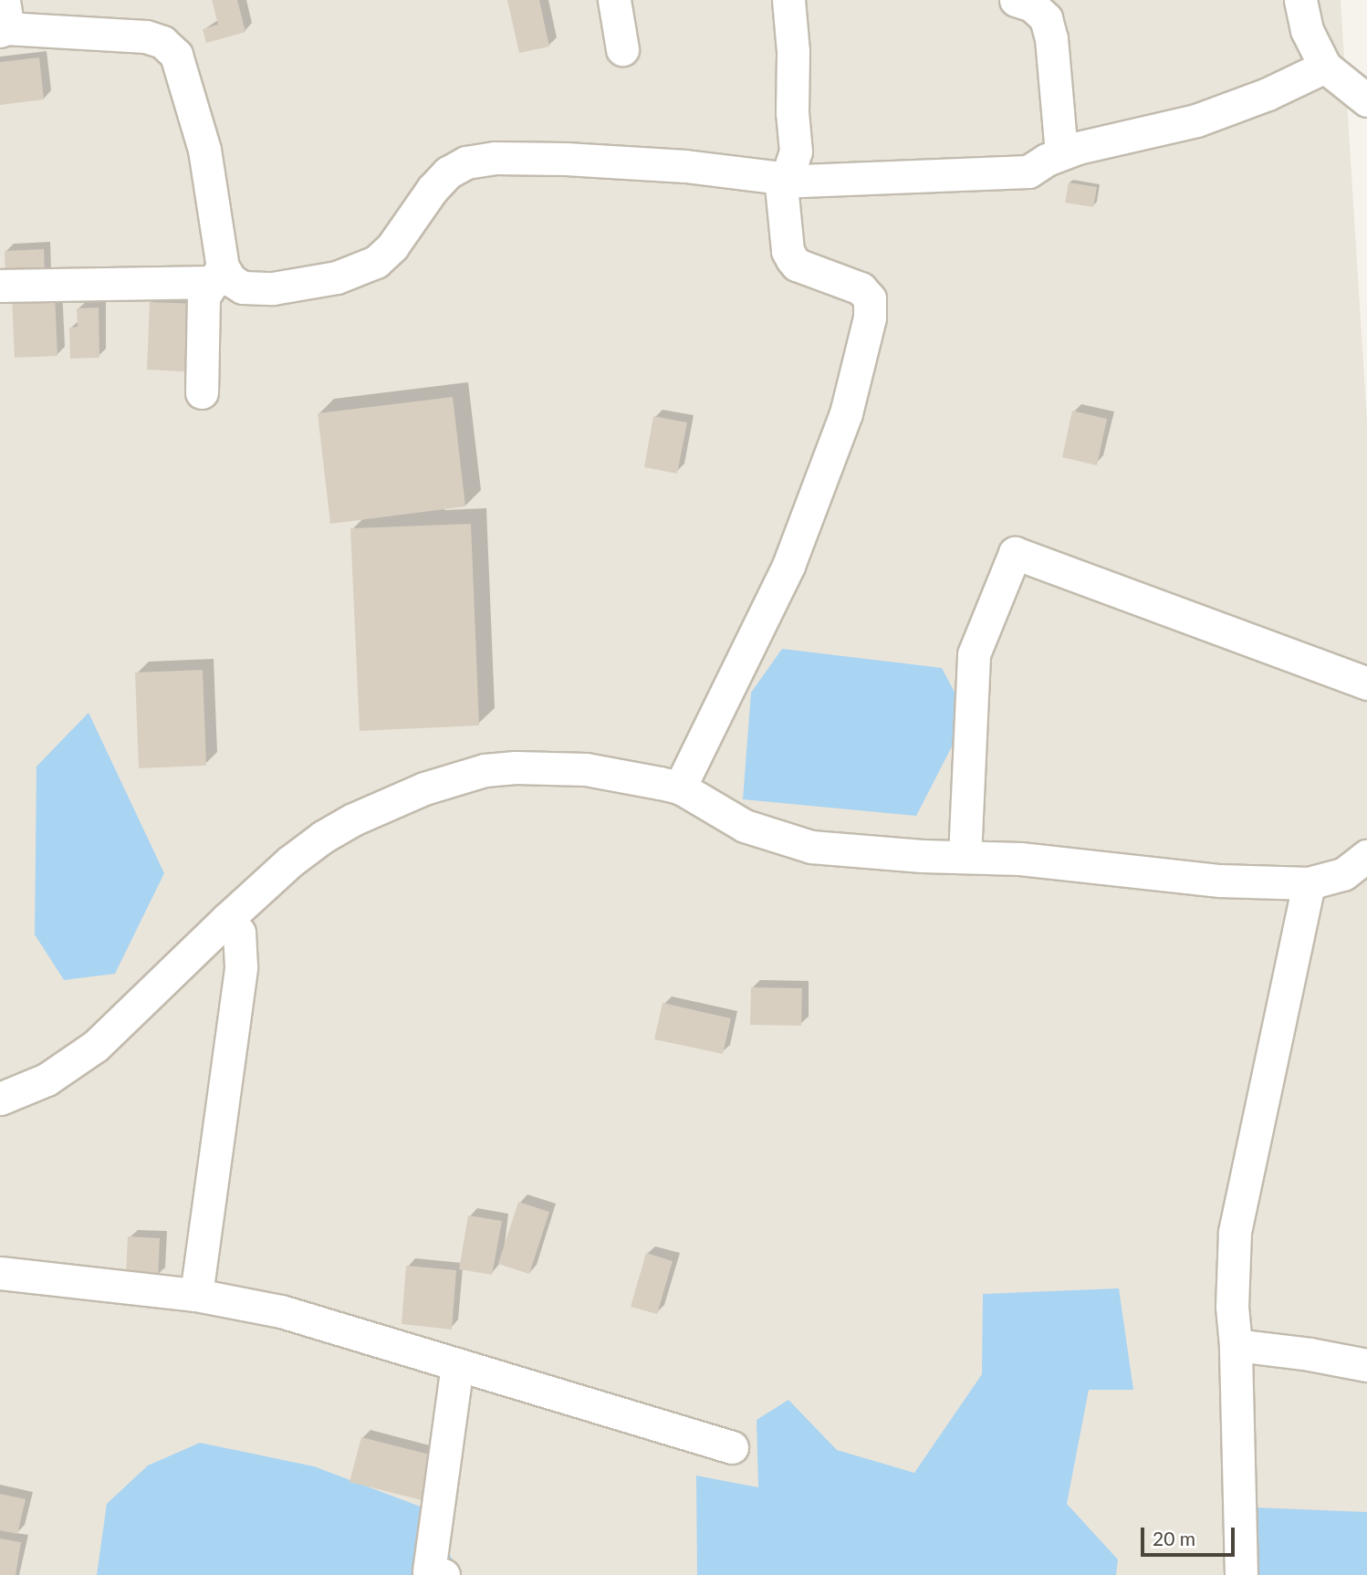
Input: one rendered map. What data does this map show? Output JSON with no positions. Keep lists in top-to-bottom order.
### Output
{
  "scale_bar": "20 m"
}
